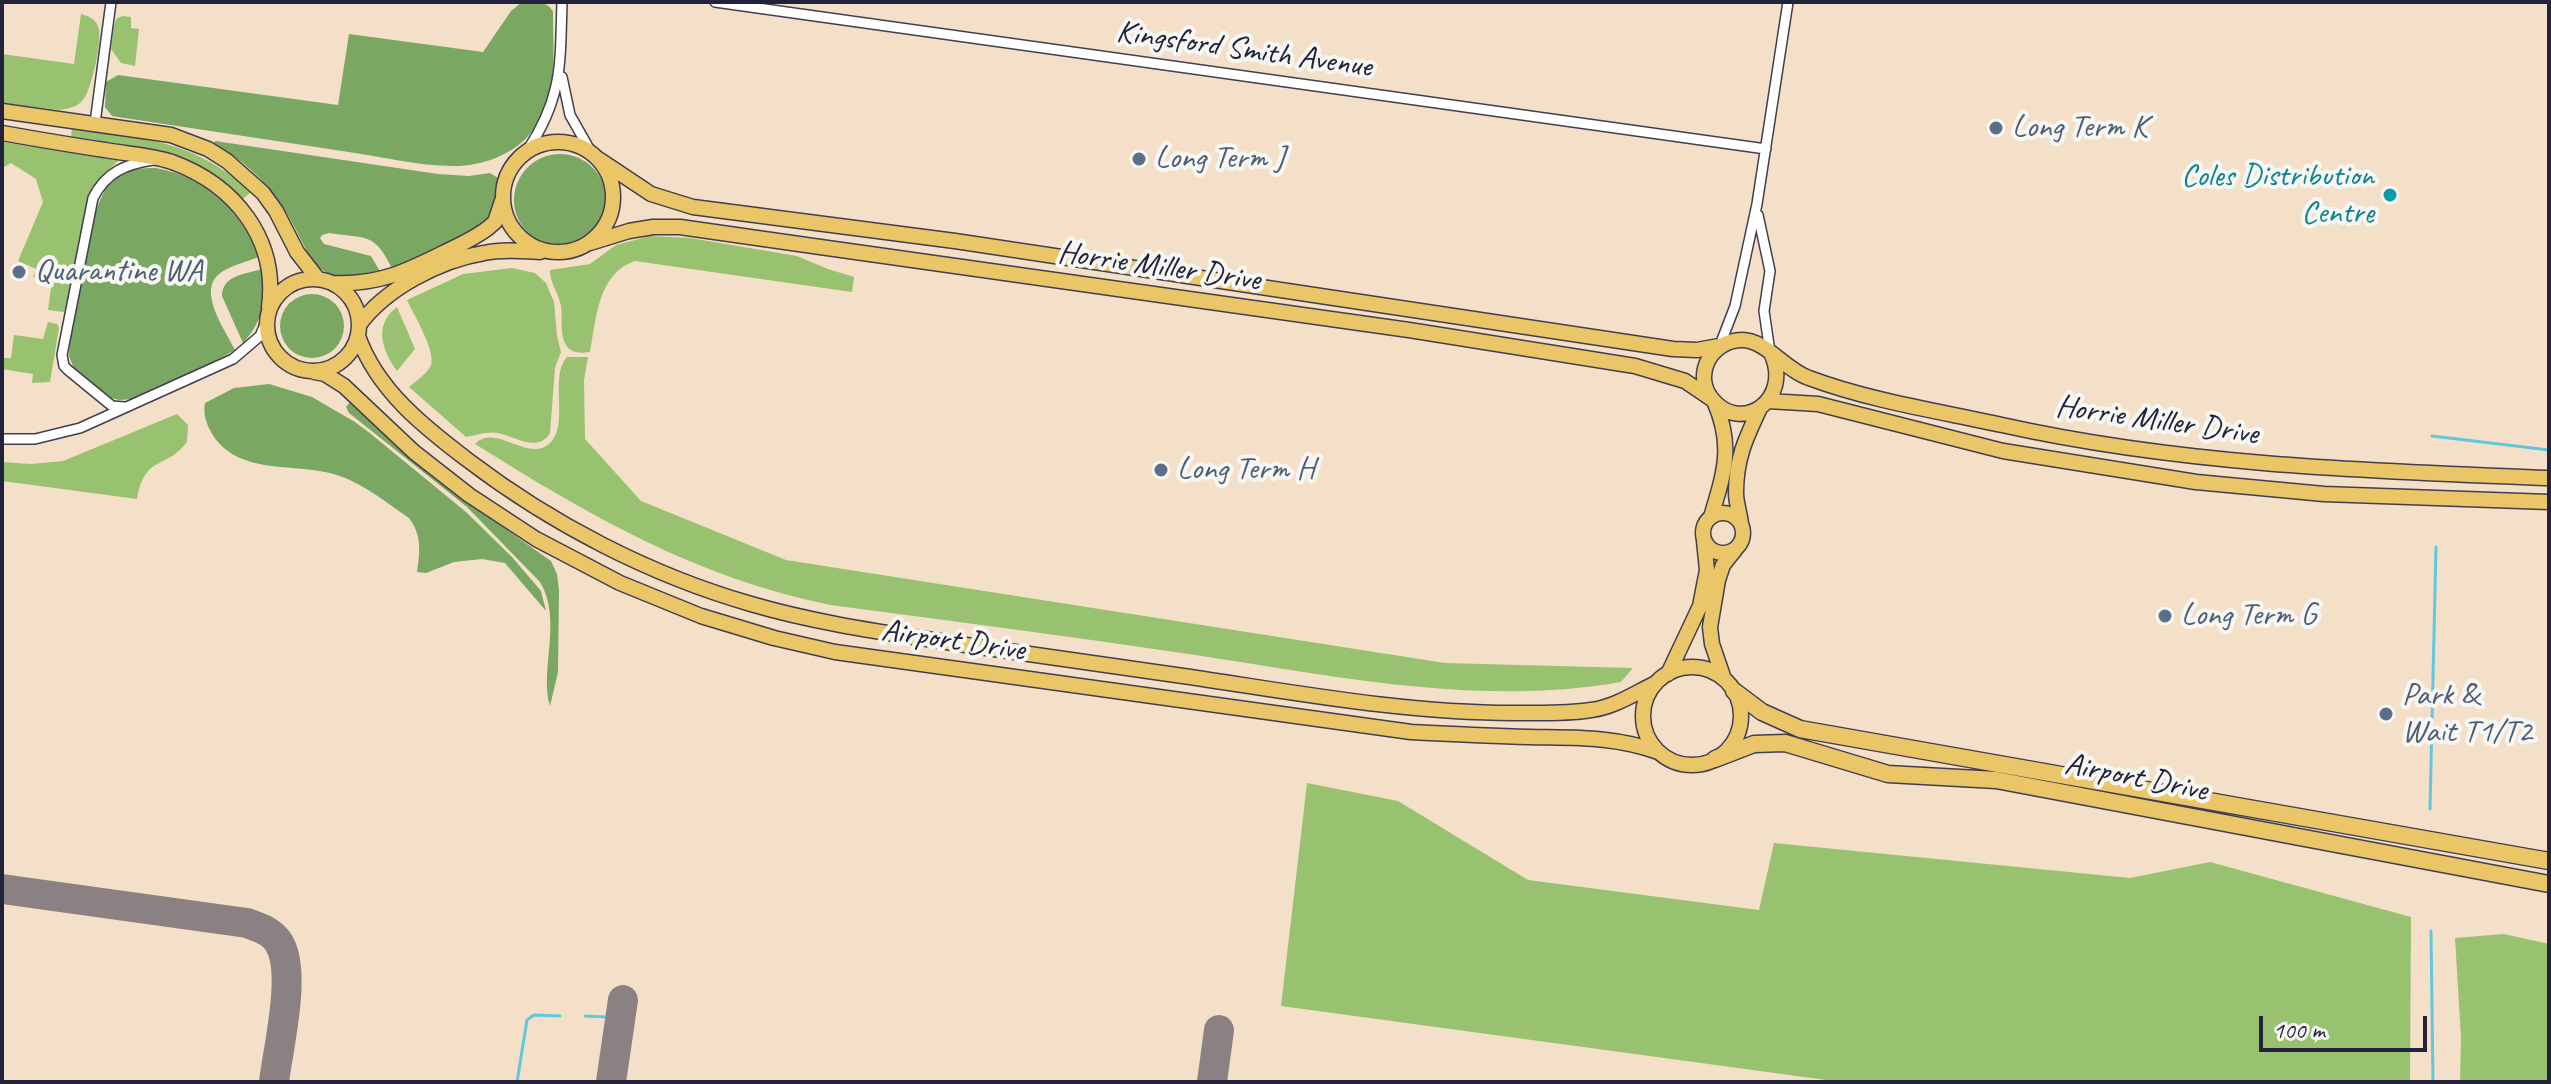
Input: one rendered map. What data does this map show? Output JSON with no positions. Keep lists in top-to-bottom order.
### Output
{
  "streets": {
    "highway": ["Airport Drive"],
    "main road": ["Horrie Miller Drive"],
    "street": ["Kingsford Smith Avenue"]
  },
  "places": [
    "Long Term K",
    "Long Term J",
    "Coles Distribution Centre",
    "Quarantine WA",
    "Long Term H",
    "Long Term G",
    "Park & Wait T1/T2"
  ],
  "scale_bar": "100 m"
}
